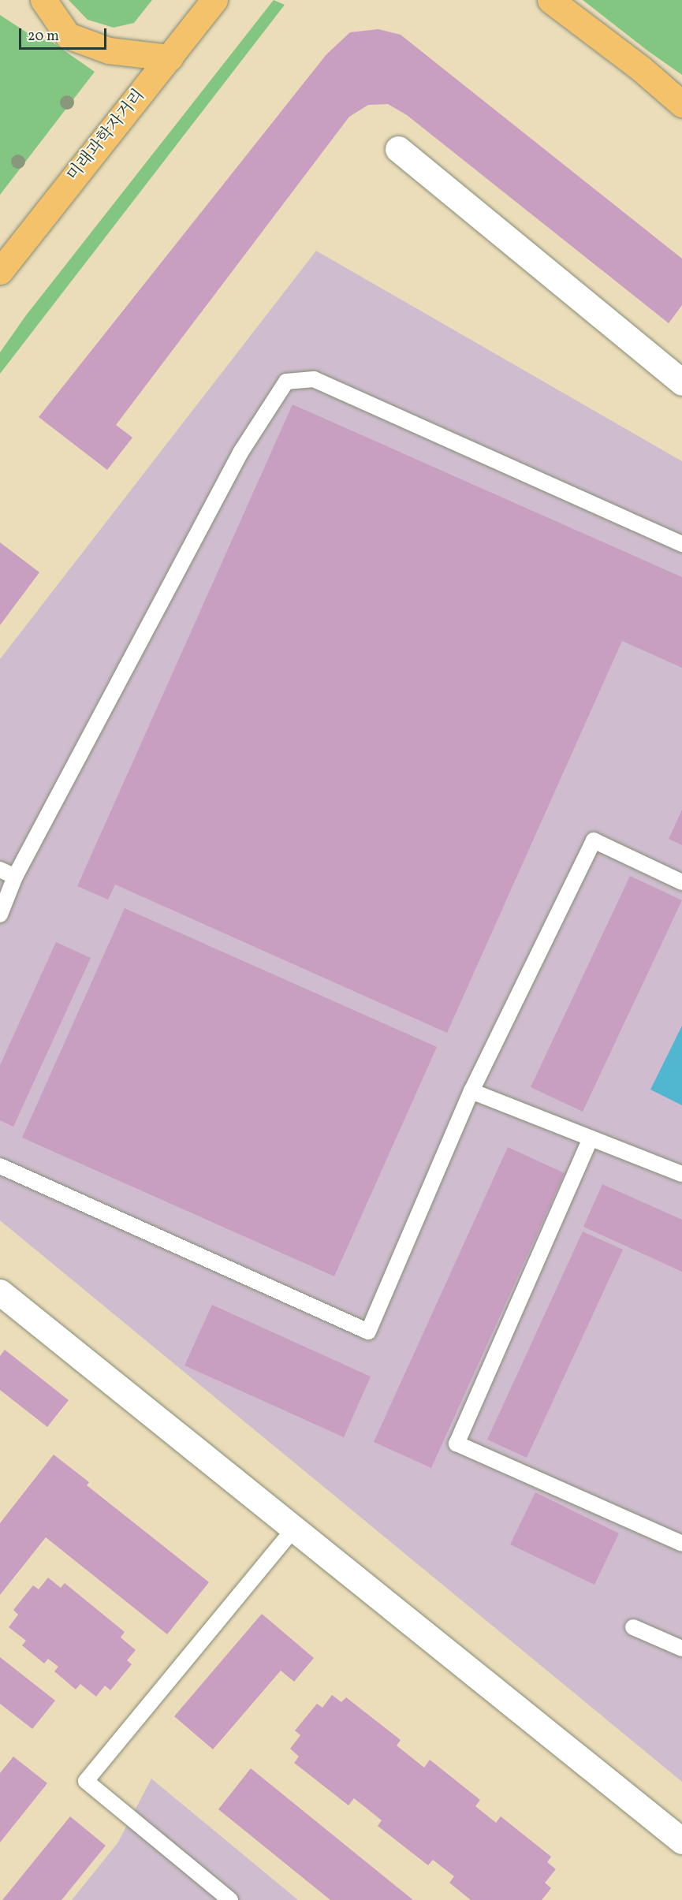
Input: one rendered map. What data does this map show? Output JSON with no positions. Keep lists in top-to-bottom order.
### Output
{
  "streets": {
    "main road": ["미래과학자거리"]
  },
  "scale_bar": "20 m"
}
